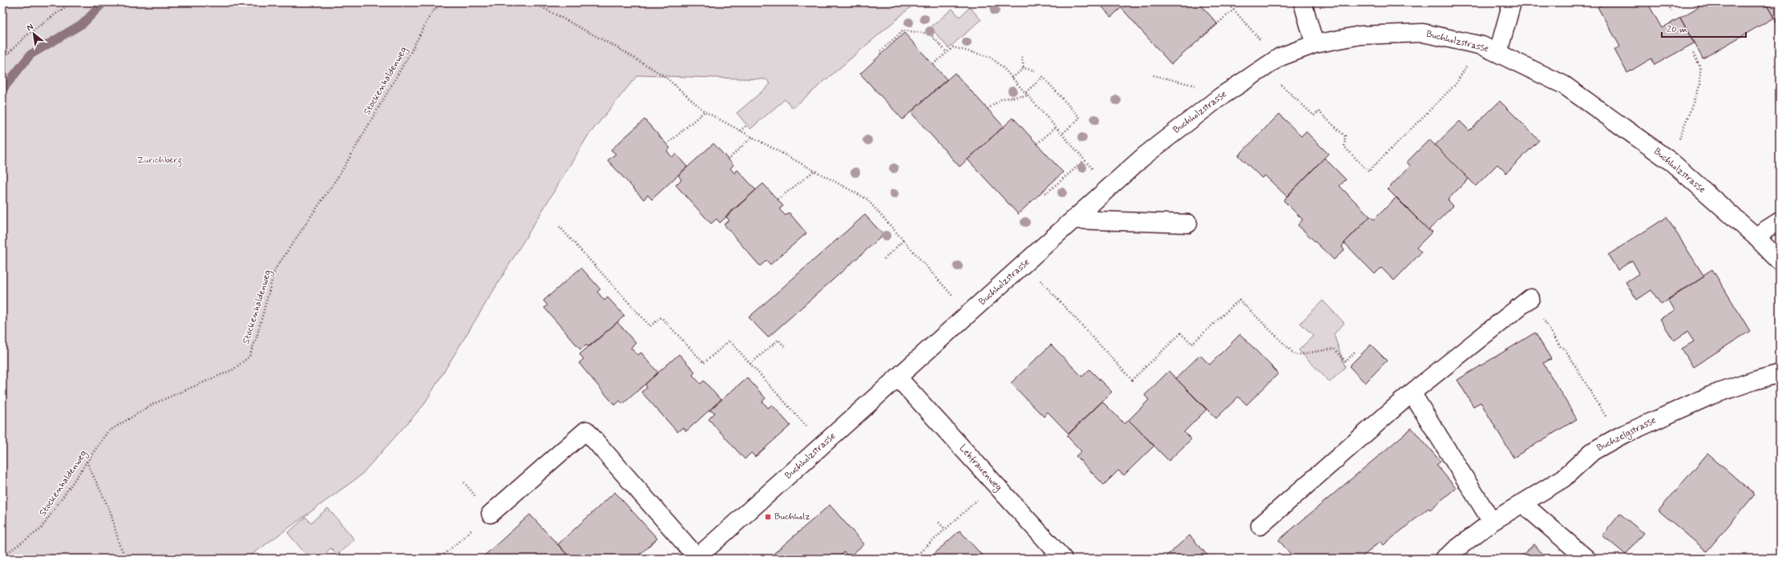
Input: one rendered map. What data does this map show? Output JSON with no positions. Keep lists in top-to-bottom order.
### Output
{
  "streets": {
    "street": ["Buchholzstrasse", "Buchzelgstrasse", "Lehfrauenweg"],
    "path": ["Stöckenhaldenweg"]
  },
  "crossings": [
    ["Buchholzstrasse", "Lehfrauenweg"]
  ],
  "parks": ["Zürichberg"],
  "places": {
    "transit": ["Buchholz"]
  },
  "scale_bar": "20 m",
  "north": "top left"
}
